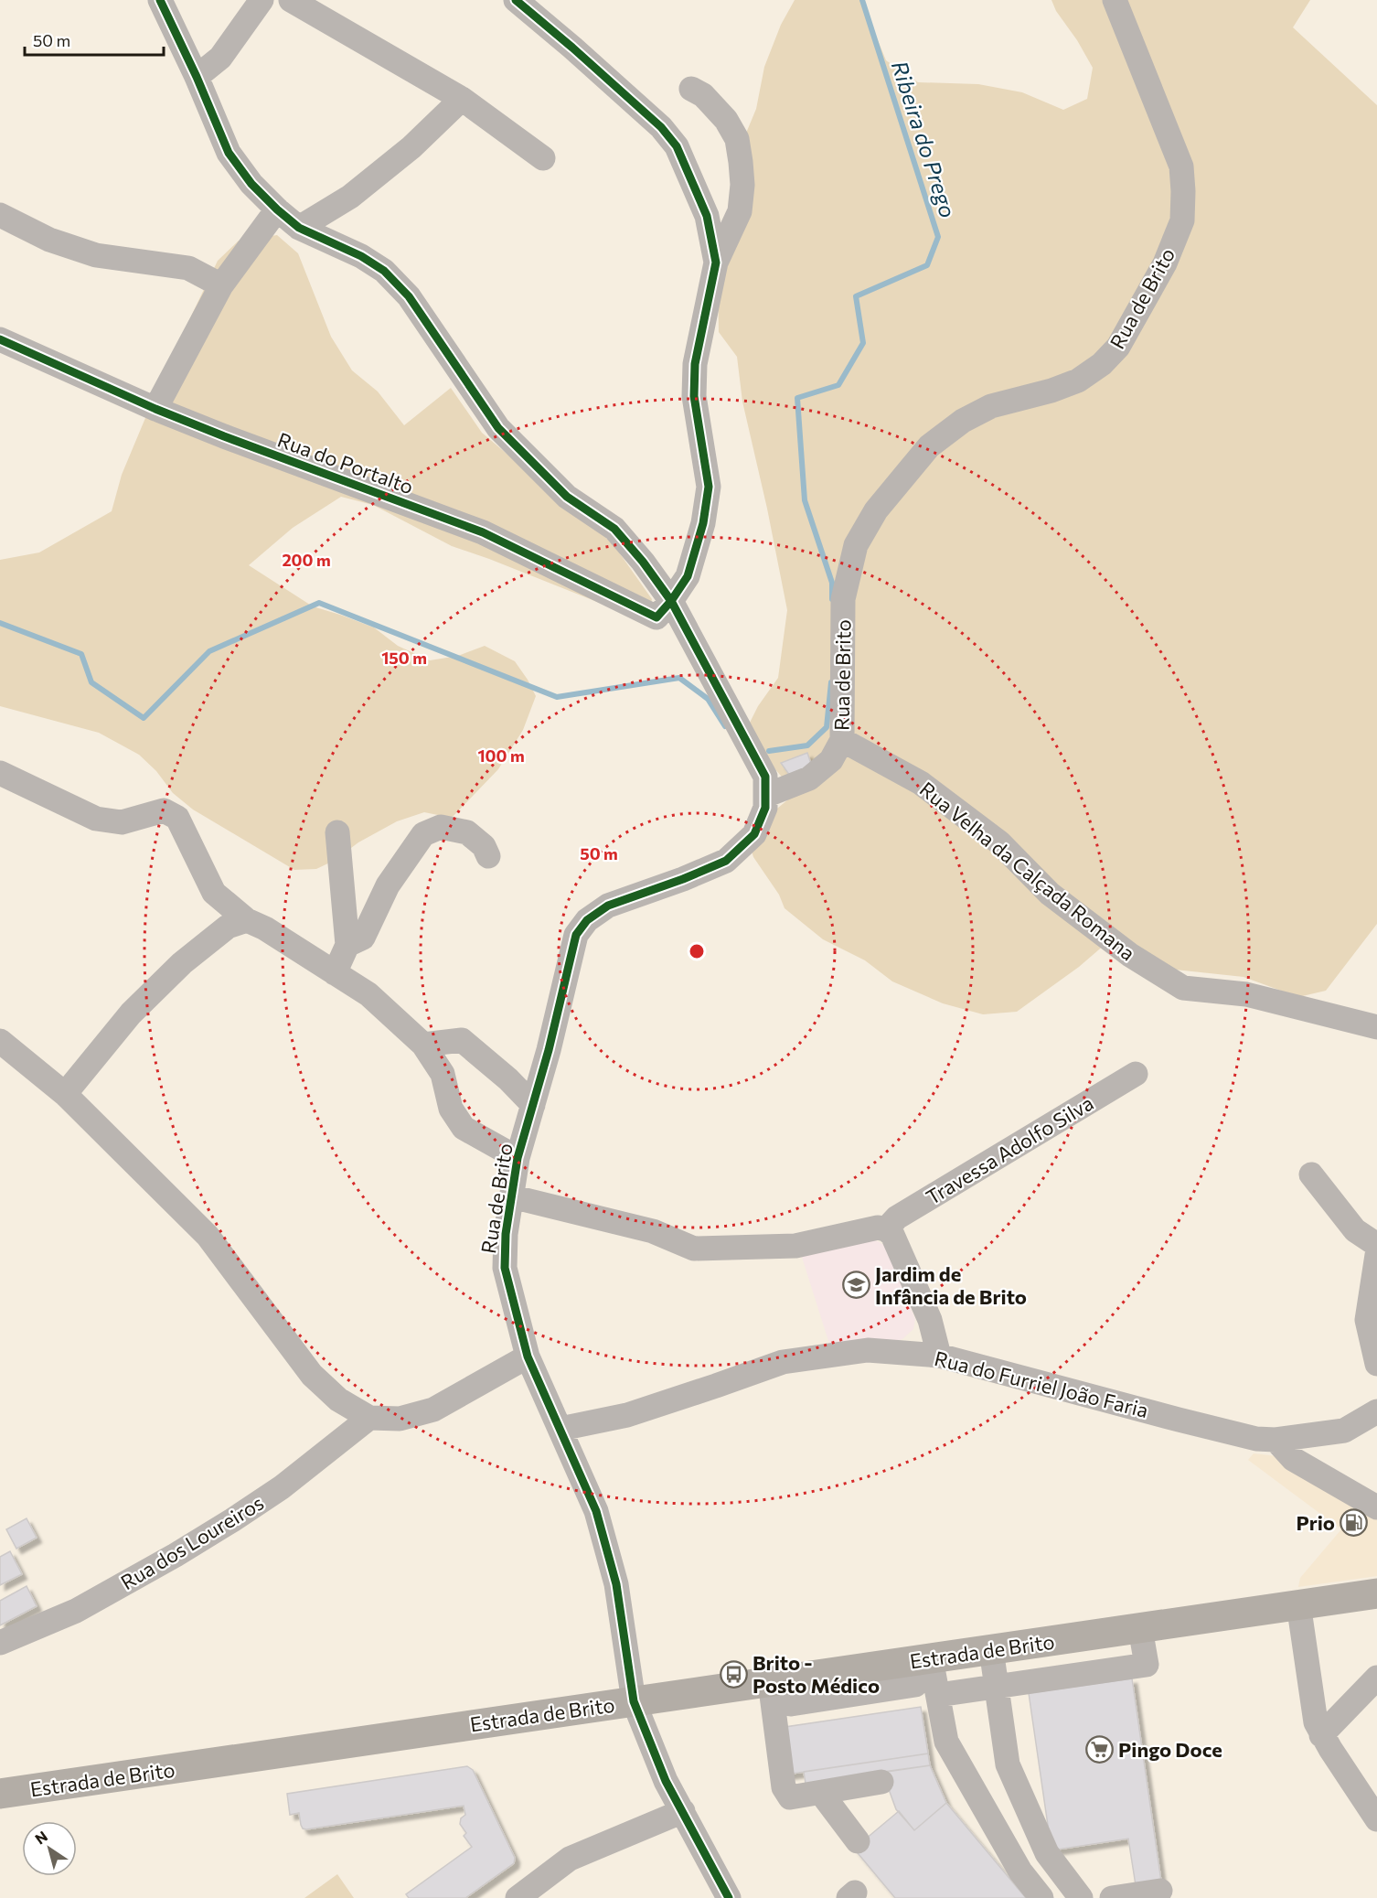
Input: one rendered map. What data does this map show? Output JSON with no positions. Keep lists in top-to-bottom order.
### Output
{
  "streets": {
    "main road": ["Estrada de Brito"],
    "street": [
      "Rua de Brito",
      "Rua do Portalto",
      "Rua Velha da Calçada Romana",
      "Travessa Adolfo Silva",
      "Rua do Furriel João Faria",
      "Rua dos Loureiros"
    ]
  },
  "crossings": [
    ["Rua de Brito", "Rua Velha da Calçada Romana"],
    ["Rua de Brito", "Rua do Furriel João Faria"],
    ["Rua de Brito", "Estrada de Brito"]
  ],
  "water": ["Ribeira do Prego"],
  "places": {
    "school or university": ["Jardim de Infância de Brito"],
    "fuel station": ["Prio"],
    "bus stop": ["Brito - Posto Médico"],
    "supermarket": ["Pingo Doce"]
  },
  "scale_bar": "50 m",
  "north": "top left",
  "rings": [
    "200 m",
    "150 m",
    "100 m",
    "50 m"
  ]
}
